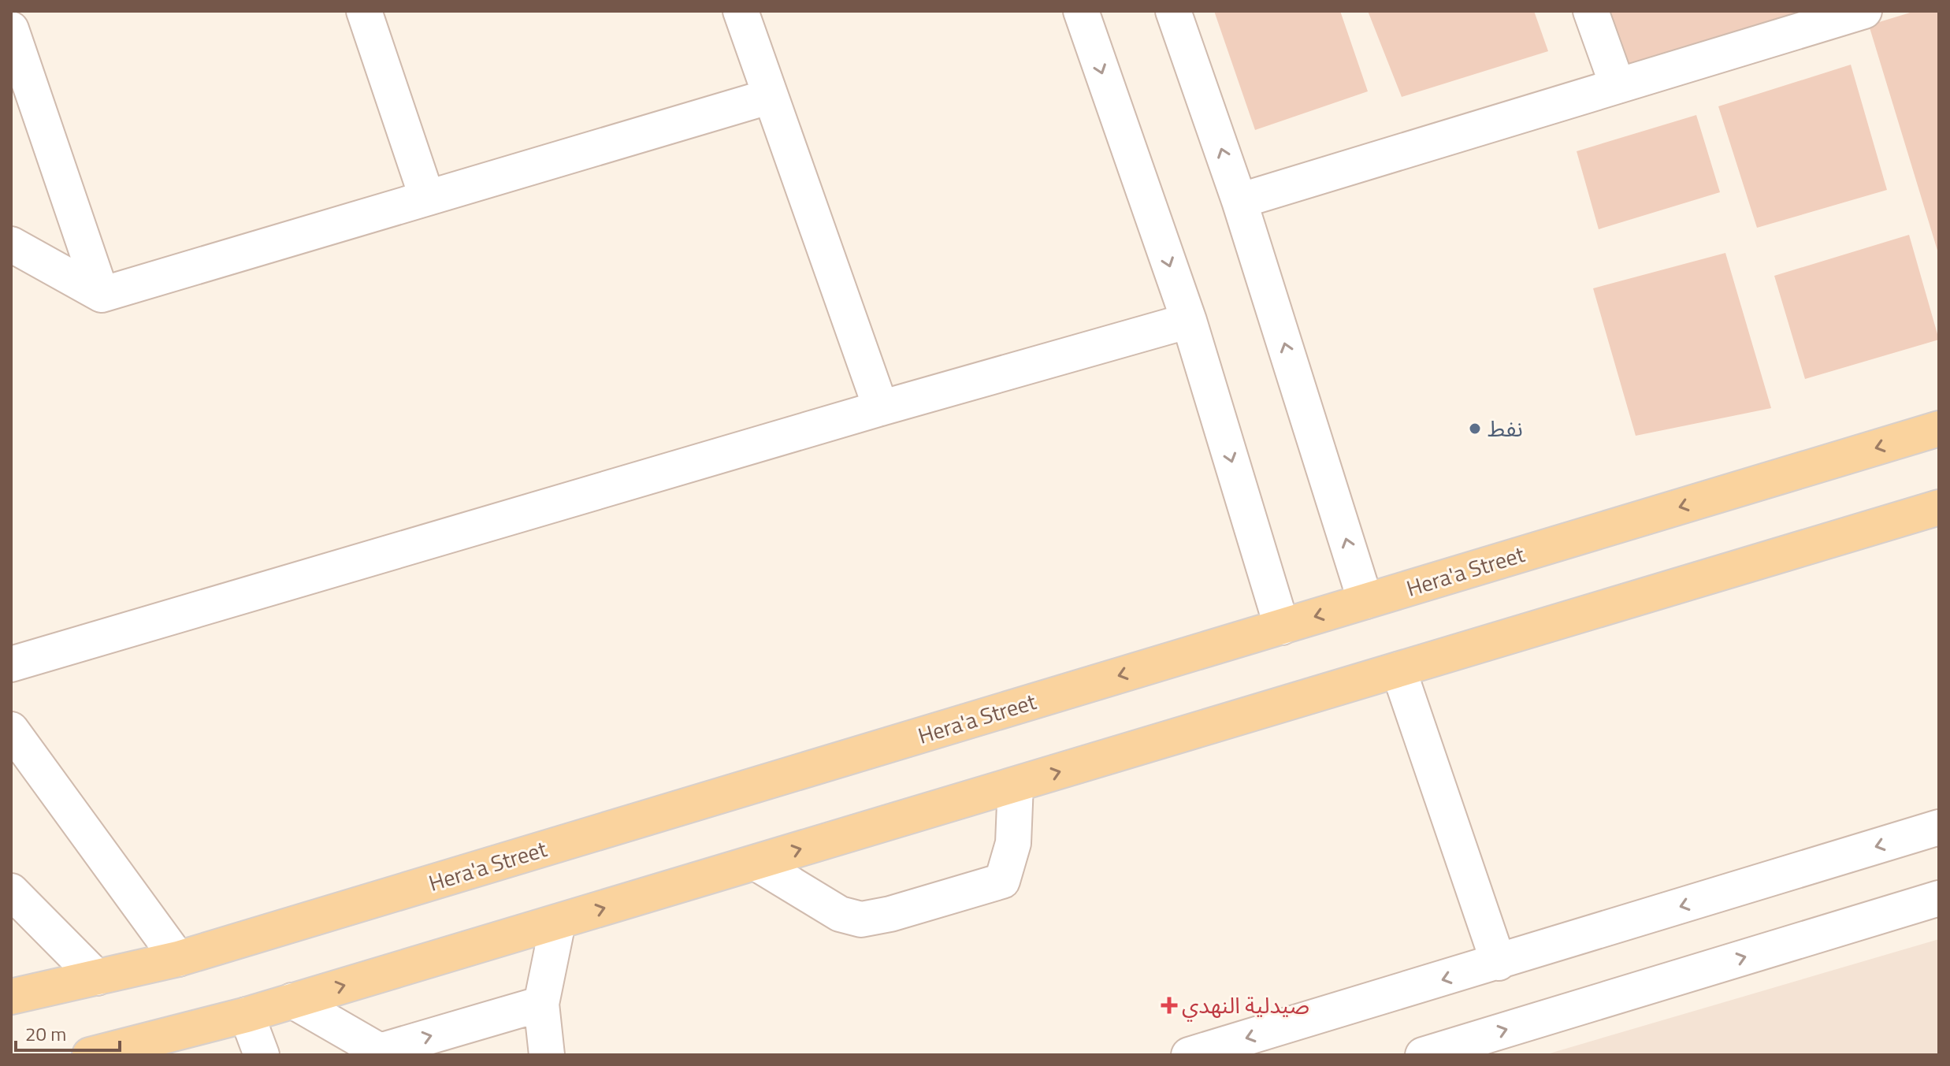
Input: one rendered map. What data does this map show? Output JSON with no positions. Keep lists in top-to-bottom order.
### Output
{
  "streets": {
    "main road": ["Hera'a Street"]
  },
  "places": {
    "other": ["نفط"],
    "health": ["صيدلية النهدي"]
  },
  "scale_bar": "20 m"
}
